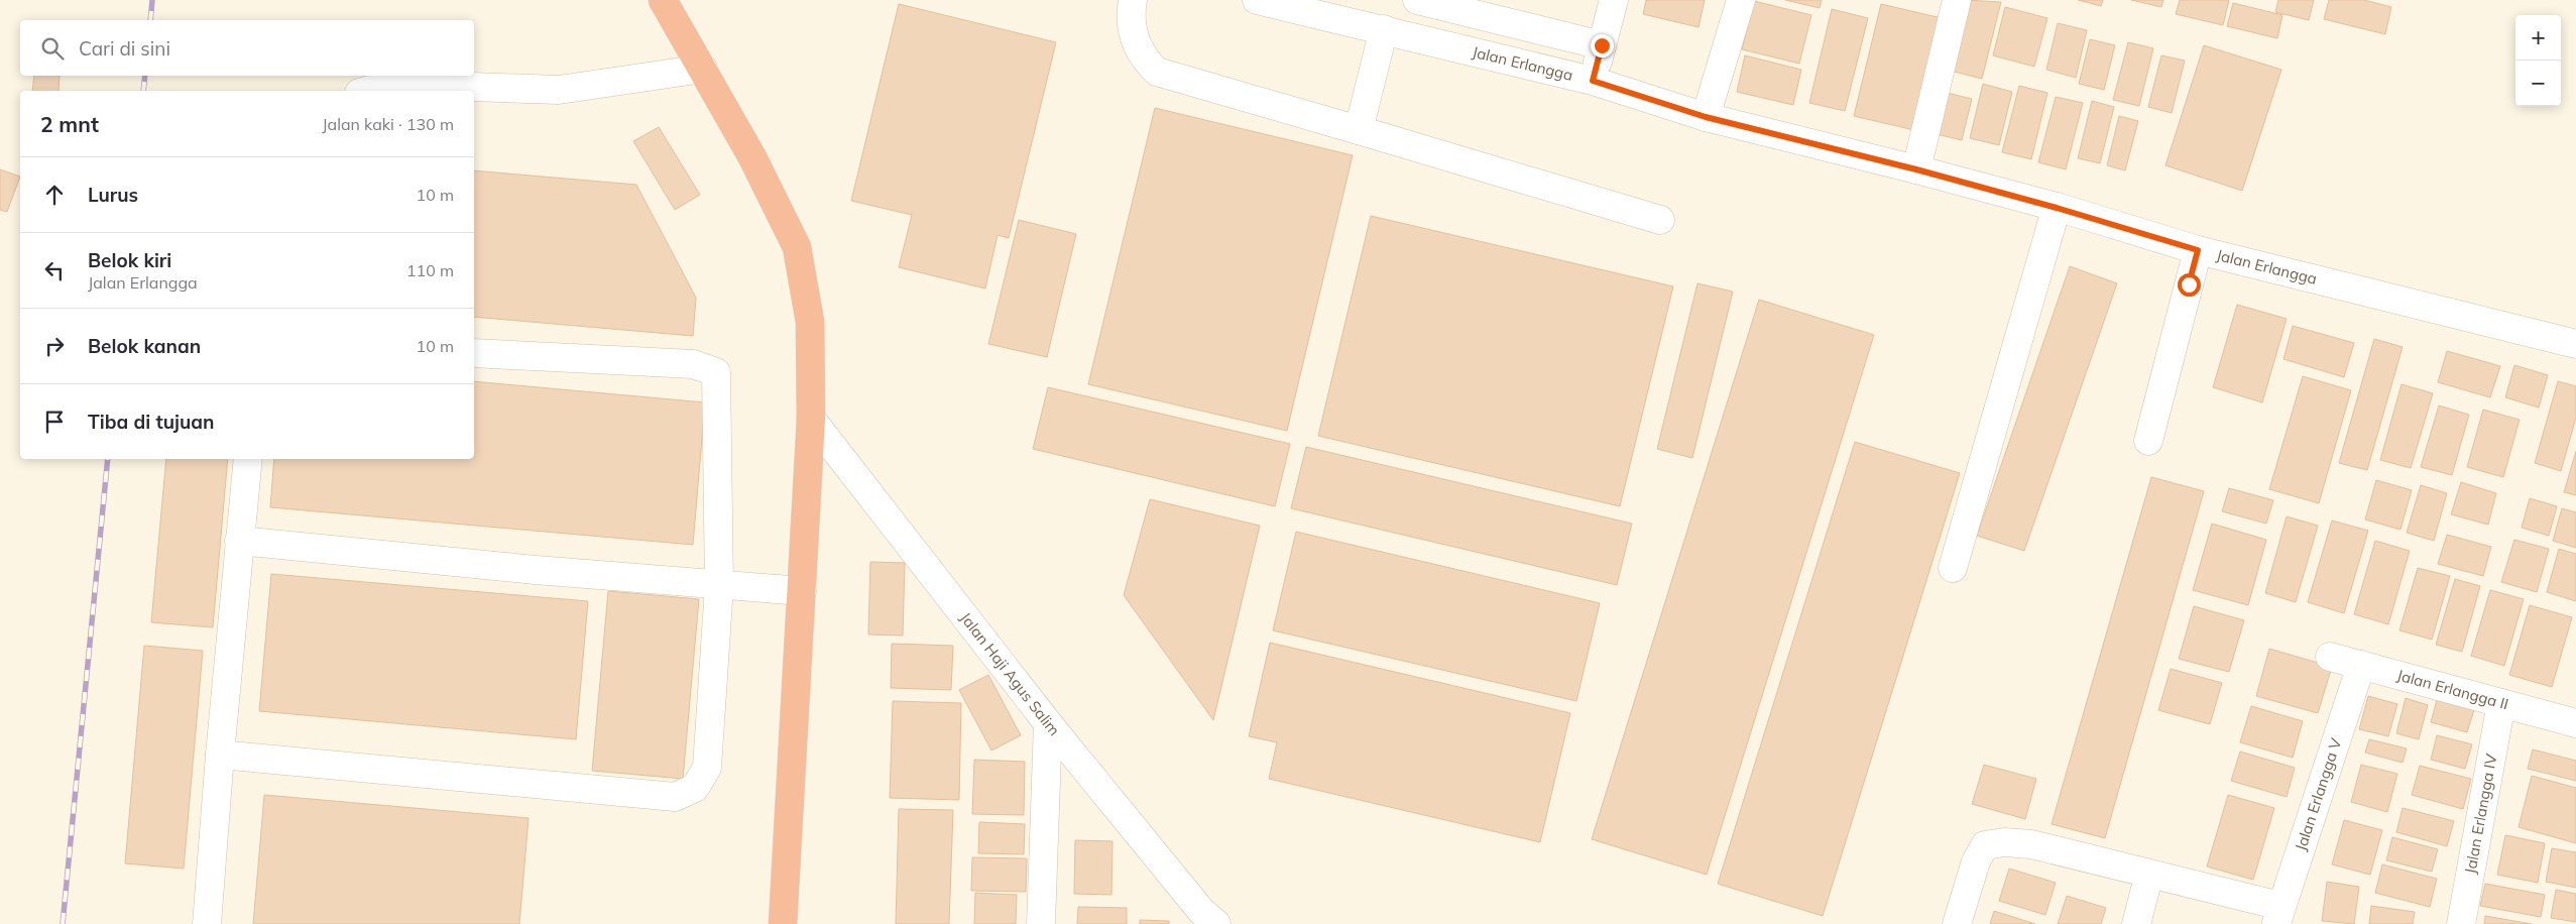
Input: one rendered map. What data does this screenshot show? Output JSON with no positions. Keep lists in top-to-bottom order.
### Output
{
  "streets": {
    "street": [
      "Jalan Erlangga",
      "Jalan Haji Agus Salim",
      "Jalan Erlangga II",
      "Jalan Erlangga V",
      "Jalan Erlangga IV"
    ]
  },
  "crossings": [
    ["Jalan Erlangga II", "Jalan Erlangga V"],
    ["Jalan Erlangga II", "Jalan Erlangga IV"]
  ],
  "page": {
    "map_buttons": ["+", "−"],
    "search": "Cari di sini",
    "heading": ["2 mnt", "Jalan kaki · 130 m"],
    "list": [
      ["Lurus", "10 m"],
      ["Belok kiri", "Jalan Erlangga", "110 m"],
      ["Belok kanan", "10 m"],
      "Tiba di tujuan"
    ]
  }
}
